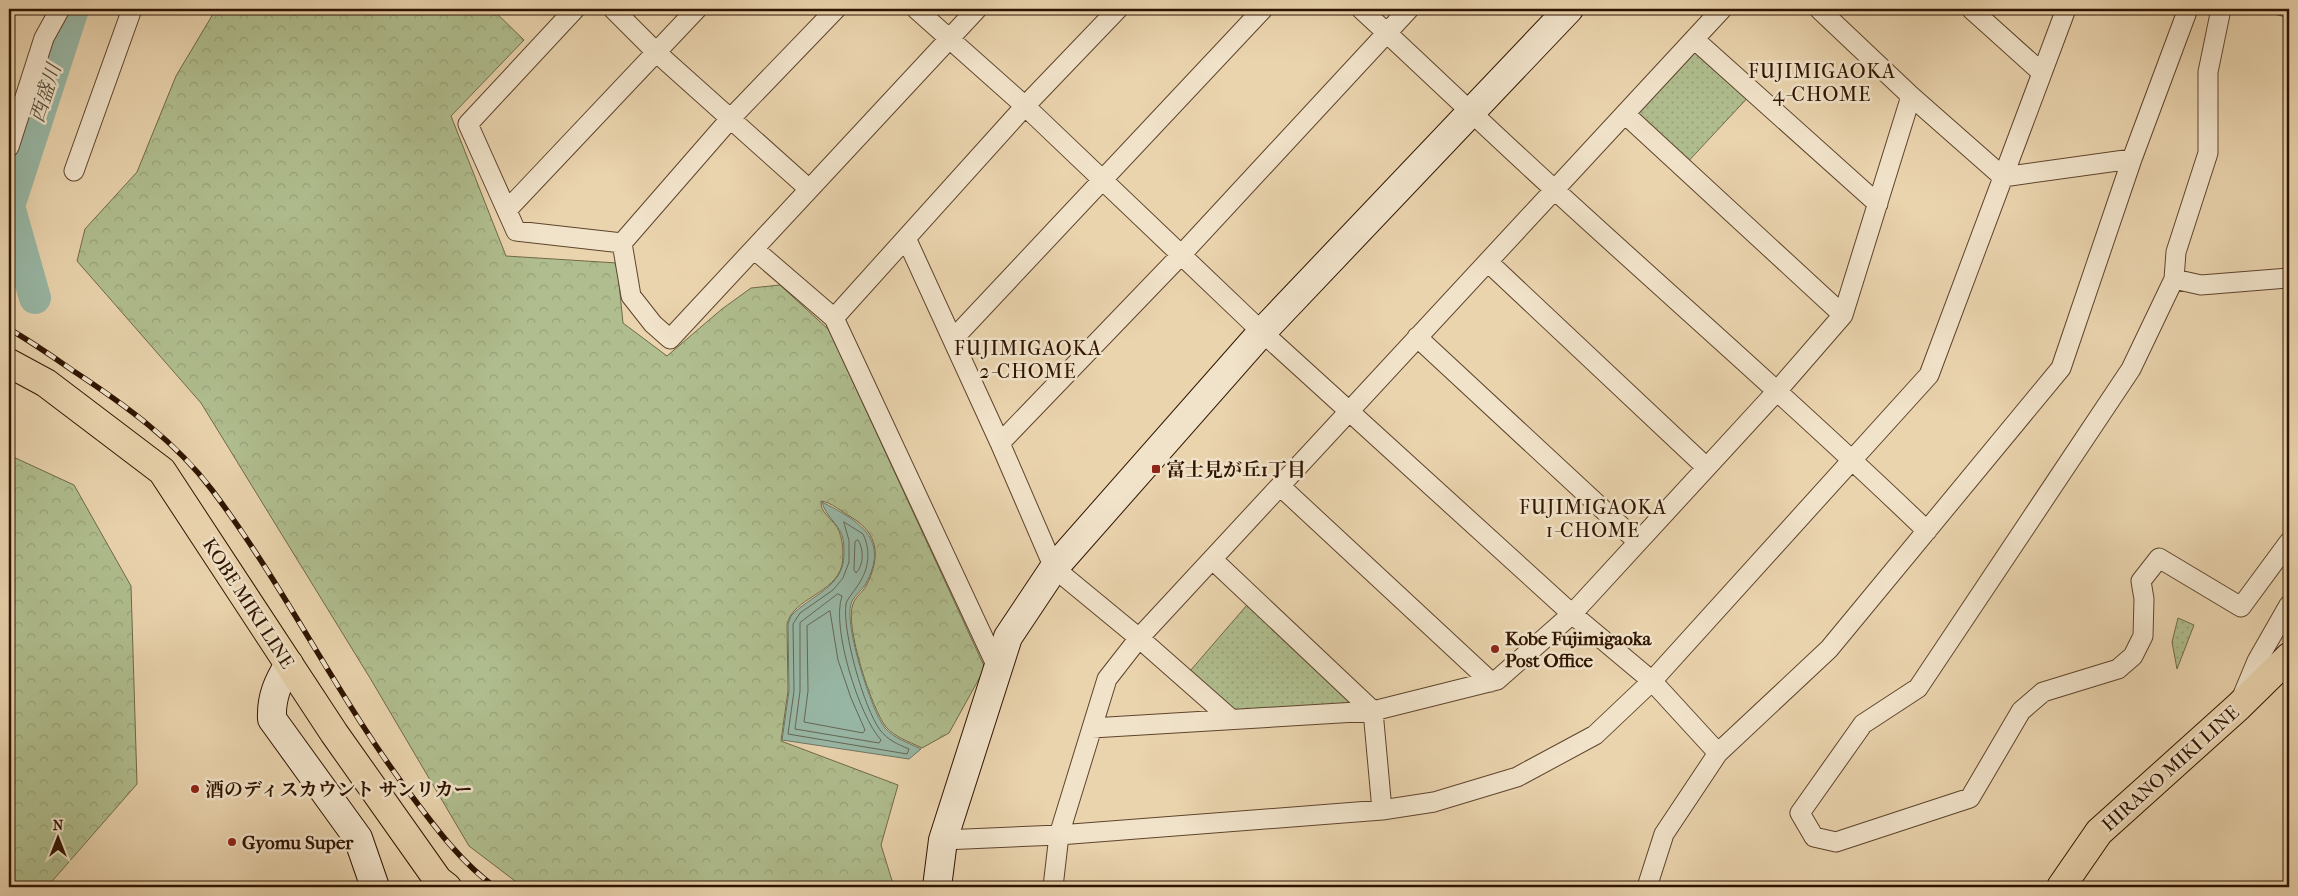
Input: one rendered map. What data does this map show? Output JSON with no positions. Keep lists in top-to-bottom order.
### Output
{
  "streets": {
    "main road": ["KOBE MIKI LINE", "HIRANO MIKI LINE"]
  },
  "districts": ["FUJIMIGAOKA 4-CHOME", "FUJIMIGAOKA 2-CHOME", "FUJIMIGAOKA 1-CHOME"],
  "water": ["西盛川"],
  "places": {
    "transit": ["富士見が丘1丁目"],
    "other": ["Kobe Fujimigaoka Post Office", "酒のディスカウント サンリカー", "Gyomu Super"]
  },
  "north": "top"
}
